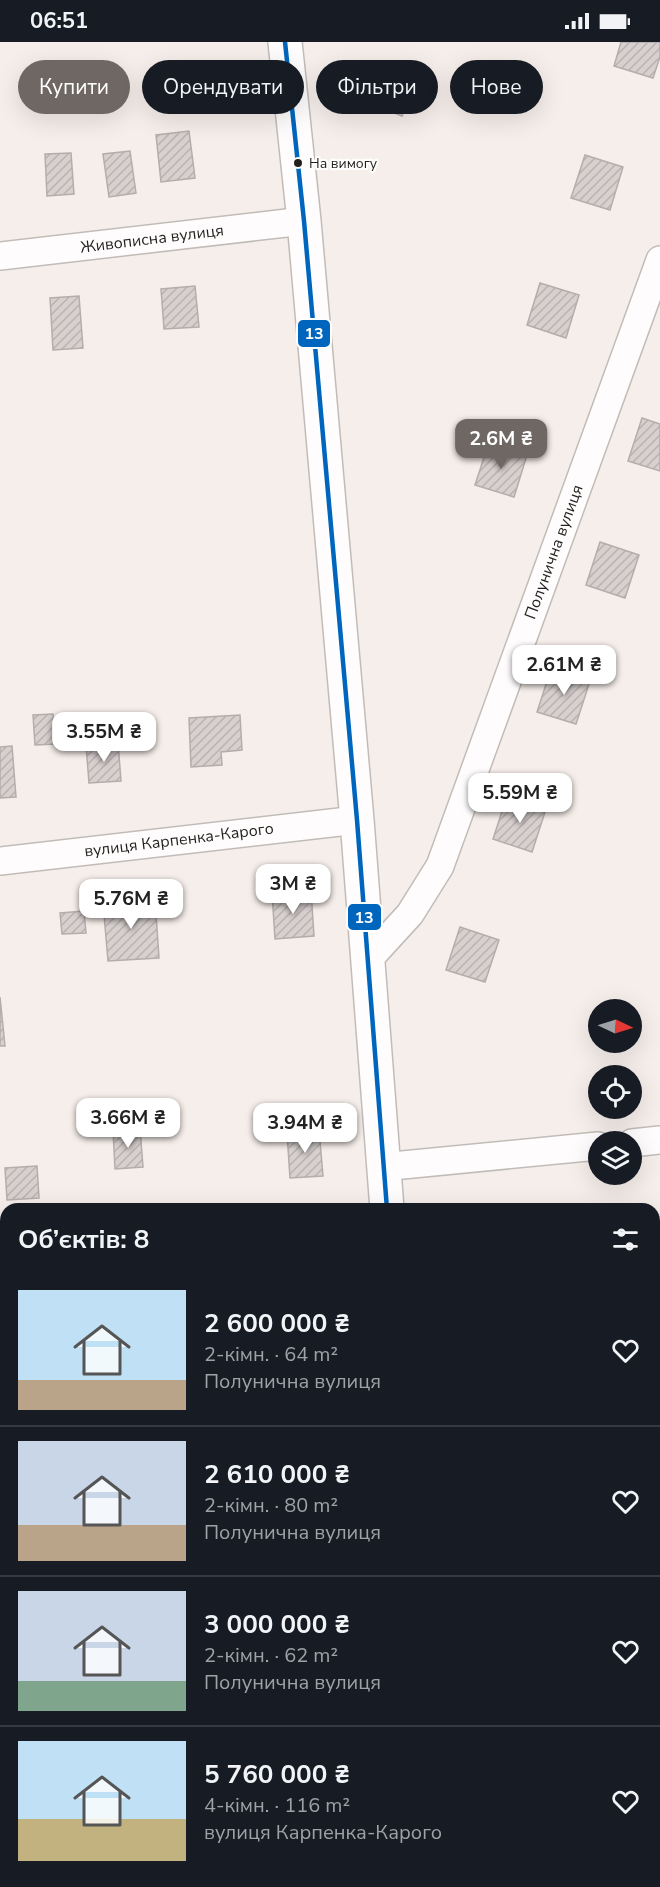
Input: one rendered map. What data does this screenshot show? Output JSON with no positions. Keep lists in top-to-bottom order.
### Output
{
  "streets": {
    "street": ["Живописна вулиця", "Полунична вулиця", "вулиця Карпенка-Карого"]
  },
  "places": ["На вимогу"],
  "lines": ["transit line 13"],
  "north": "right",
  "page": {
    "status": "06:51",
    "chip": [
      "Купити",
      "Орендувати",
      "Фільтри",
      "Нове"
    ],
    "price": [
      "2.6M ₴",
      "2.61M ₴",
      "3.55M ₴",
      "5.59M ₴",
      "3M ₴",
      "5.76M ₴",
      "3.66M ₴",
      "3.94M ₴"
    ],
    "heading": "Об’єктів: 8",
    "list": [
      {
        "name": "2 600 000 ₴",
        "note": "2-кімн. · 64 m² · Полунична вулиця"
      },
      {
        "name": "2 610 000 ₴",
        "note": "2-кімн. · 80 m² · Полунична вулиця"
      },
      {
        "name": "3 000 000 ₴",
        "note": "2-кімн. · 62 m² · Полунична вулиця"
      },
      {
        "name": "5 760 000 ₴",
        "note": "4-кімн. · 116 m² · вулиця Карпенка-Карого"
      }
    ]
  }
}
